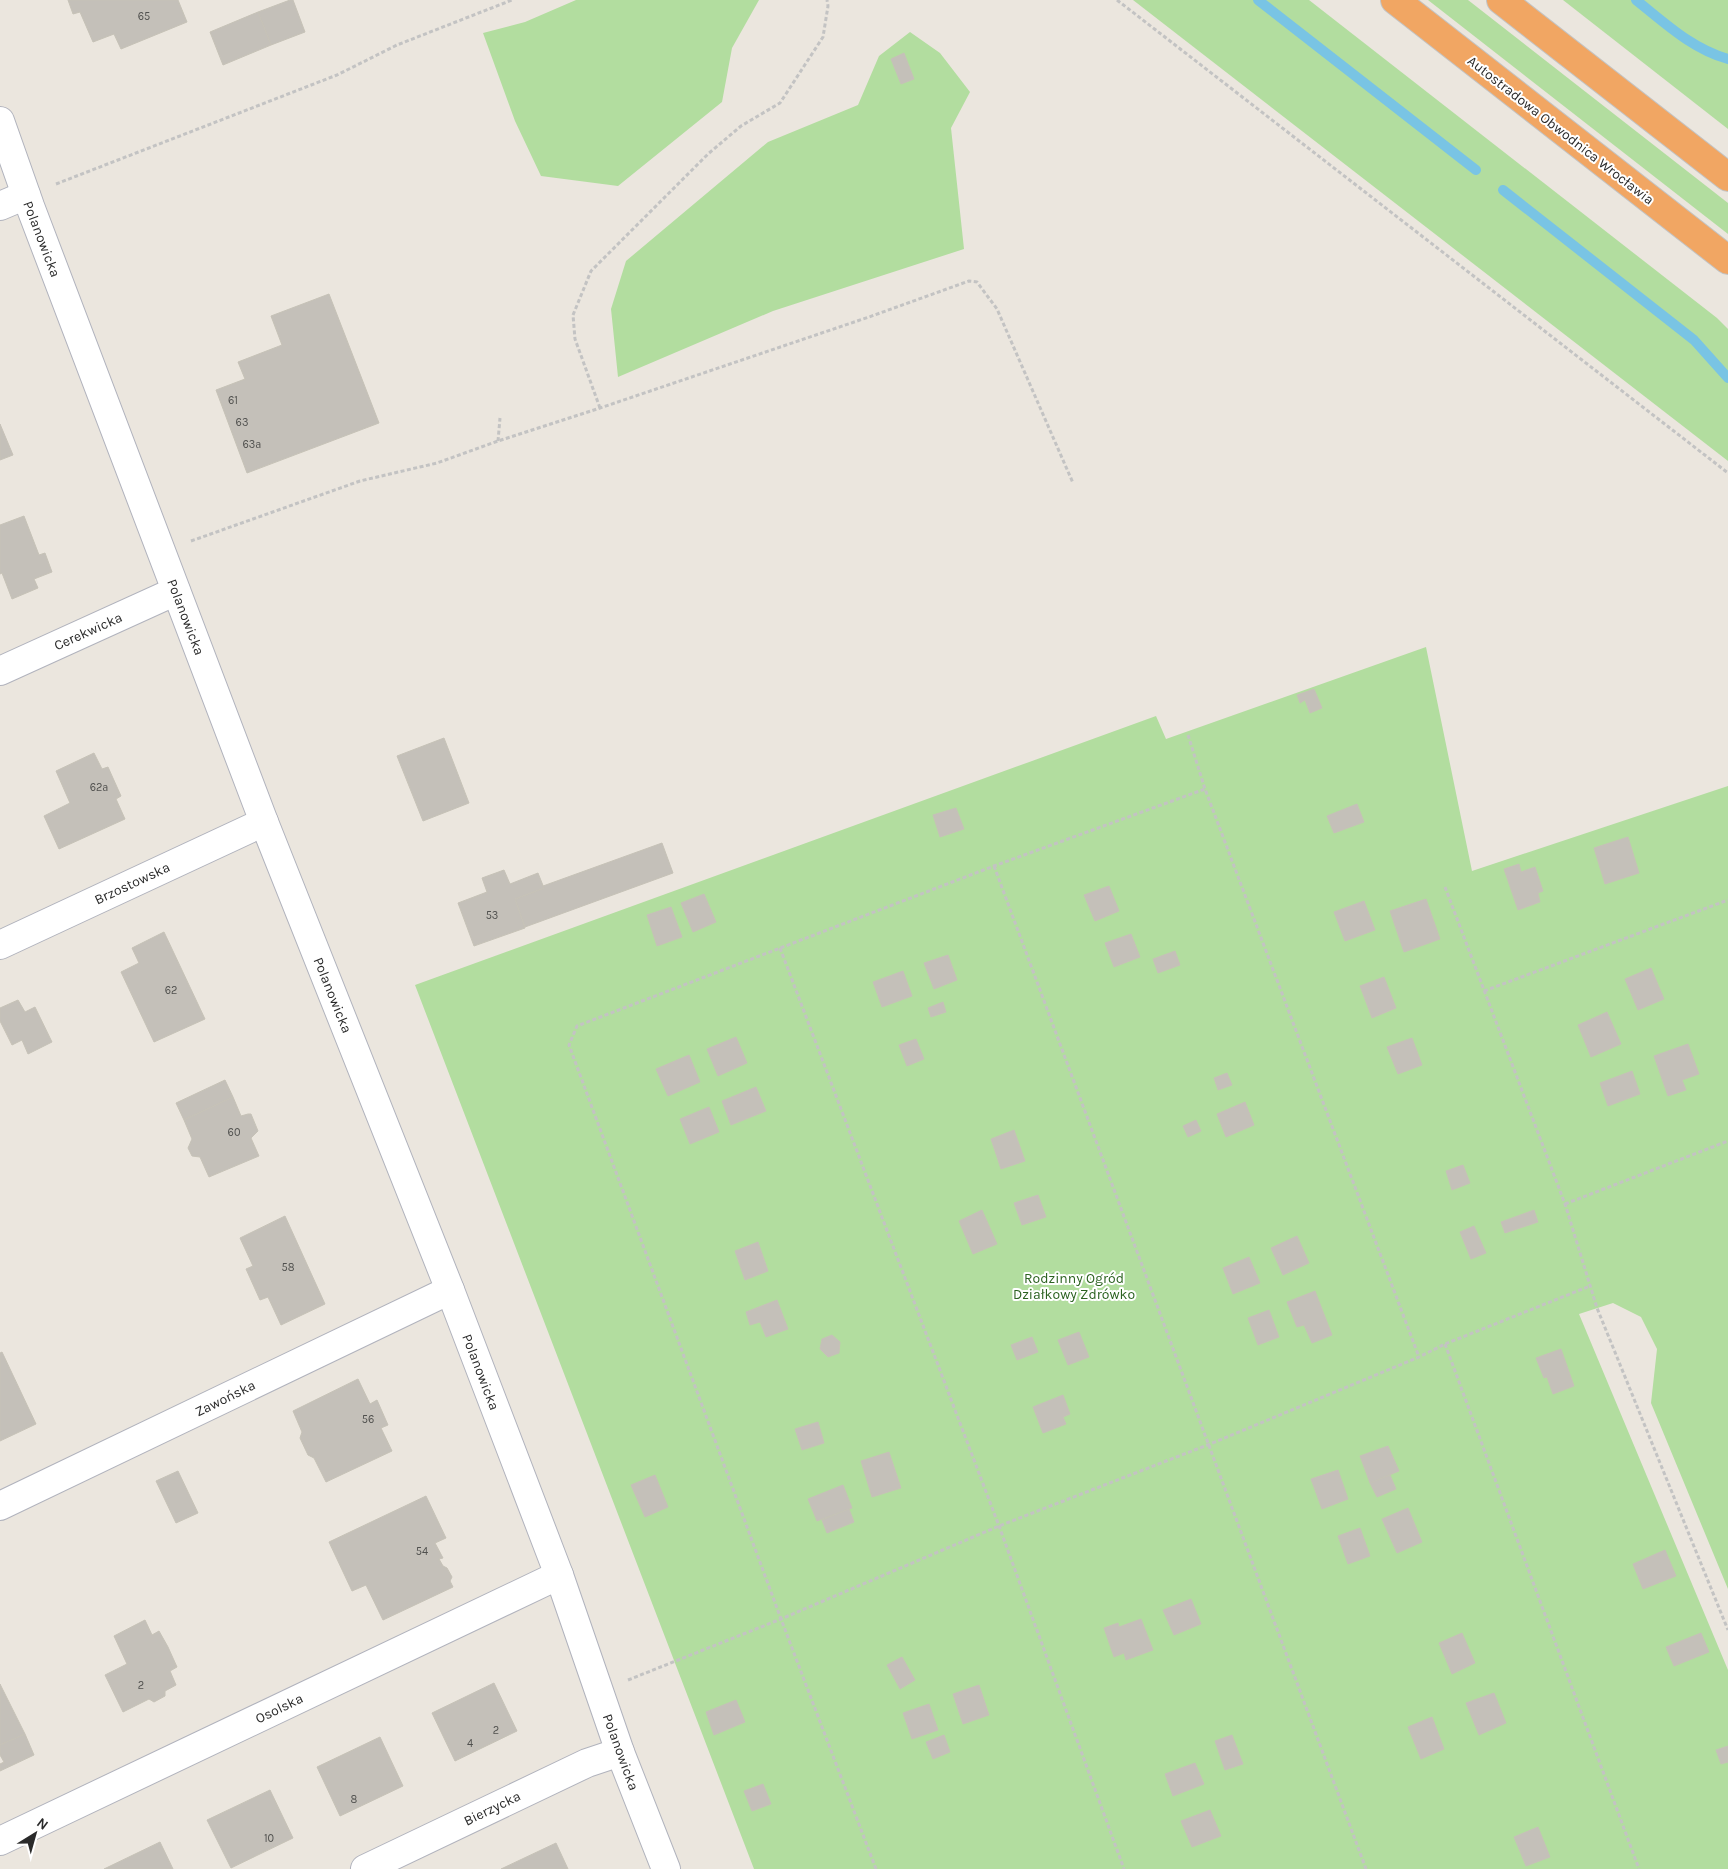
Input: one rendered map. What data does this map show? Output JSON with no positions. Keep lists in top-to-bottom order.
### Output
{
  "streets": {
    "highway": ["Autostradowa Obwodnica Wrocławia"],
    "street": [
      "Polanowicka",
      "Cerekwicka",
      "Brzostowska",
      "Zawońska",
      "Osolska",
      "Bierzycka"
    ]
  },
  "crossings": [
    ["Polanowicka", "Cerekwicka"],
    ["Polanowicka", "Brzostowska"],
    ["Polanowicka", "Zawońska"],
    ["Polanowicka", "Osolska"],
    ["Polanowicka", "Bierzycka"]
  ],
  "parks": ["Rodzinny Ogród Działkowy Zdrówko"],
  "house_numbers": [
    "65",
    "61",
    "63",
    "63a",
    "62a",
    "53",
    "62",
    "60",
    "58",
    "56",
    "54",
    "2",
    "2",
    "4",
    "8",
    "10"
  ],
  "north": "top right"
}
